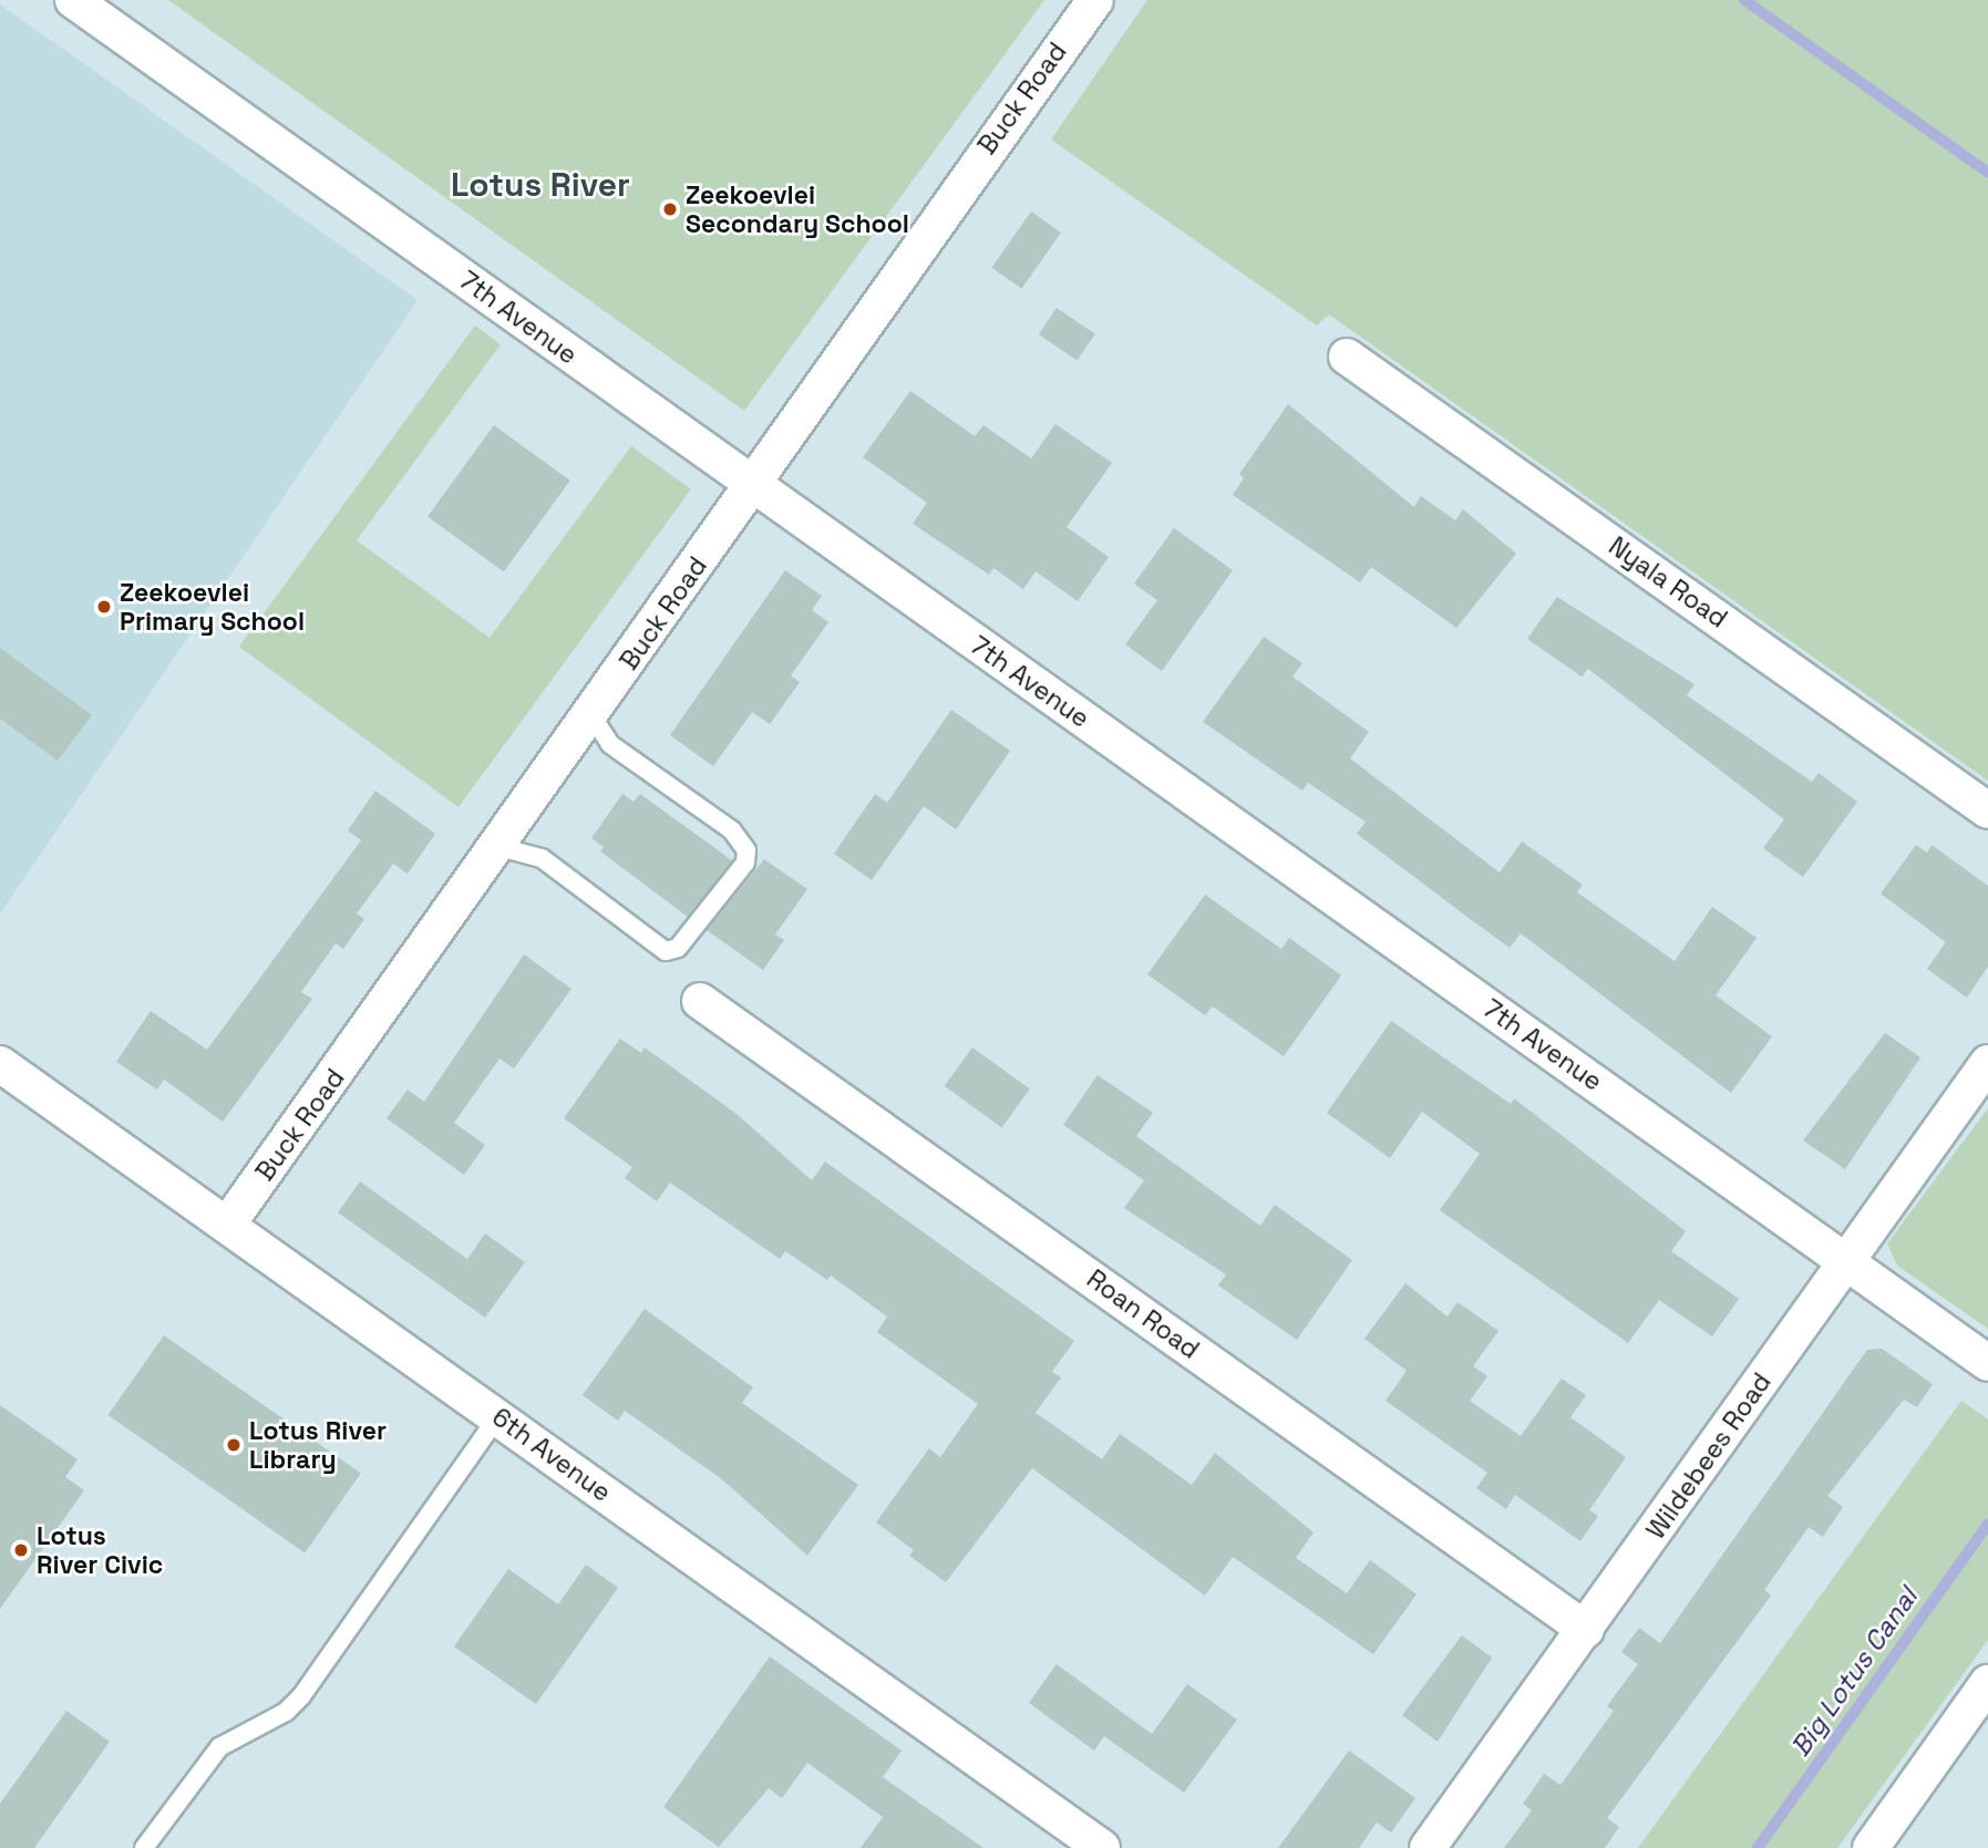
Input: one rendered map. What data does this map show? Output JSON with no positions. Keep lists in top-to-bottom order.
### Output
{
  "streets": {
    "street": [
      "Buck Road",
      "7th Avenue",
      "Nyala Road",
      "Roan Road",
      "6th Avenue",
      "Wildebees Road"
    ]
  },
  "crossings": [
    ["Buck Road", "7th Avenue"],
    ["Buck Road", "6th Avenue"],
    ["7th Avenue", "Wildebees Road"],
    ["Roan Road", "Wildebees Road"]
  ],
  "districts": ["Lotus River"],
  "water": ["Big Lotus Canal"],
  "places": [
    "Zeekoevlei Secondary School",
    "Zeekoevlei Primary School",
    "Lotus River Library",
    "Lotus River Civic"
  ]
}
